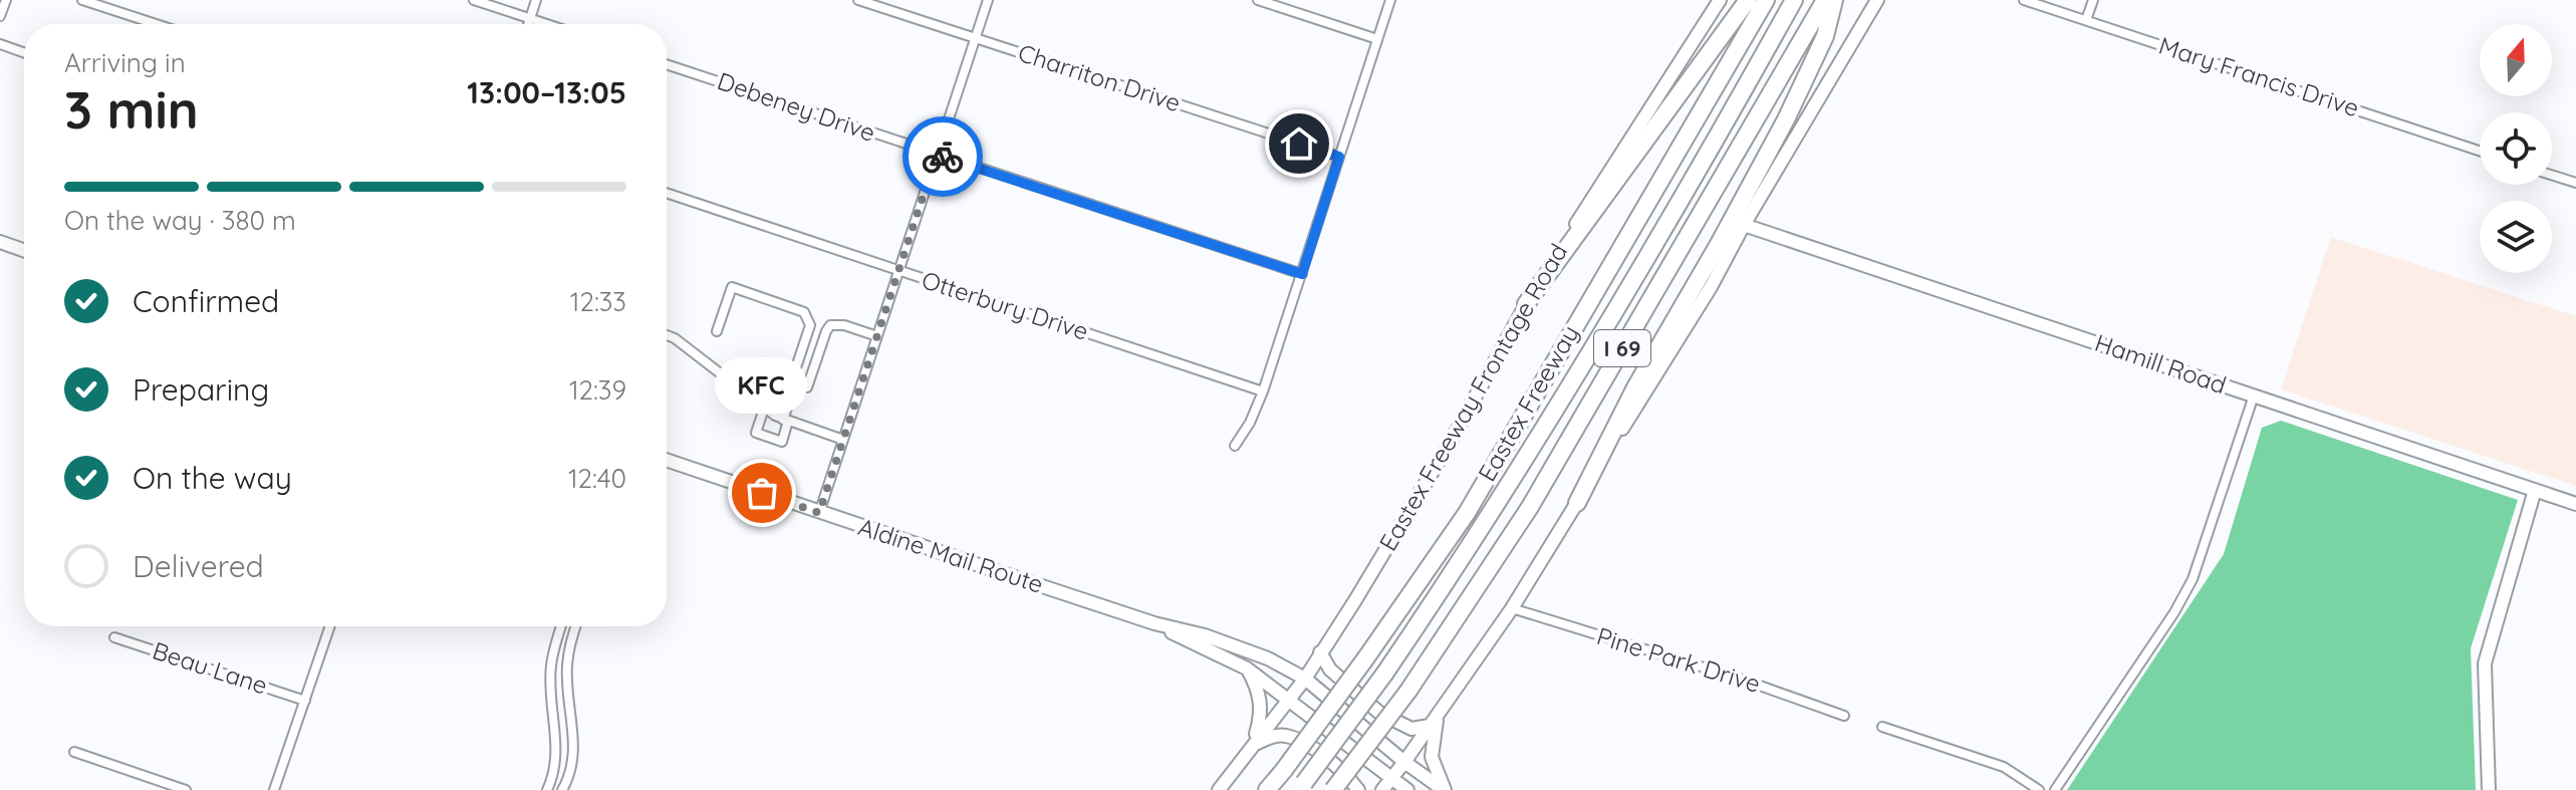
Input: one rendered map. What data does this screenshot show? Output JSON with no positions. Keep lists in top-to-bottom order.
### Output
{
  "streets": {
    "highway": ["I 69", "Eastex Freeway"],
    "main road": ["Hamill Road", "Eastex Freeway Frontage Road", "Aldine Mail Route"],
    "street": [
      "Mary Francis Drive",
      "Charriton Drive",
      "Debeney Drive",
      "Otterbury Drive",
      "Pine Park Drive",
      "Beau Lane"
    ]
  },
  "crossings": [
    ["Eastex Freeway Frontage Road", "Aldine Mail Route"]
  ],
  "places": ["KFC"],
  "north": "top",
  "page": {
    "heading": ["3 min", "Arriving in", "13:00–13:05"],
    "bar": "On the way · 380 m",
    "list": [
      ["Confirmed", "12:33"],
      ["Preparing", "12:39"],
      ["On the way", "12:40"],
      "Delivered"
    ],
    "bubble": "KFC"
  }
}
